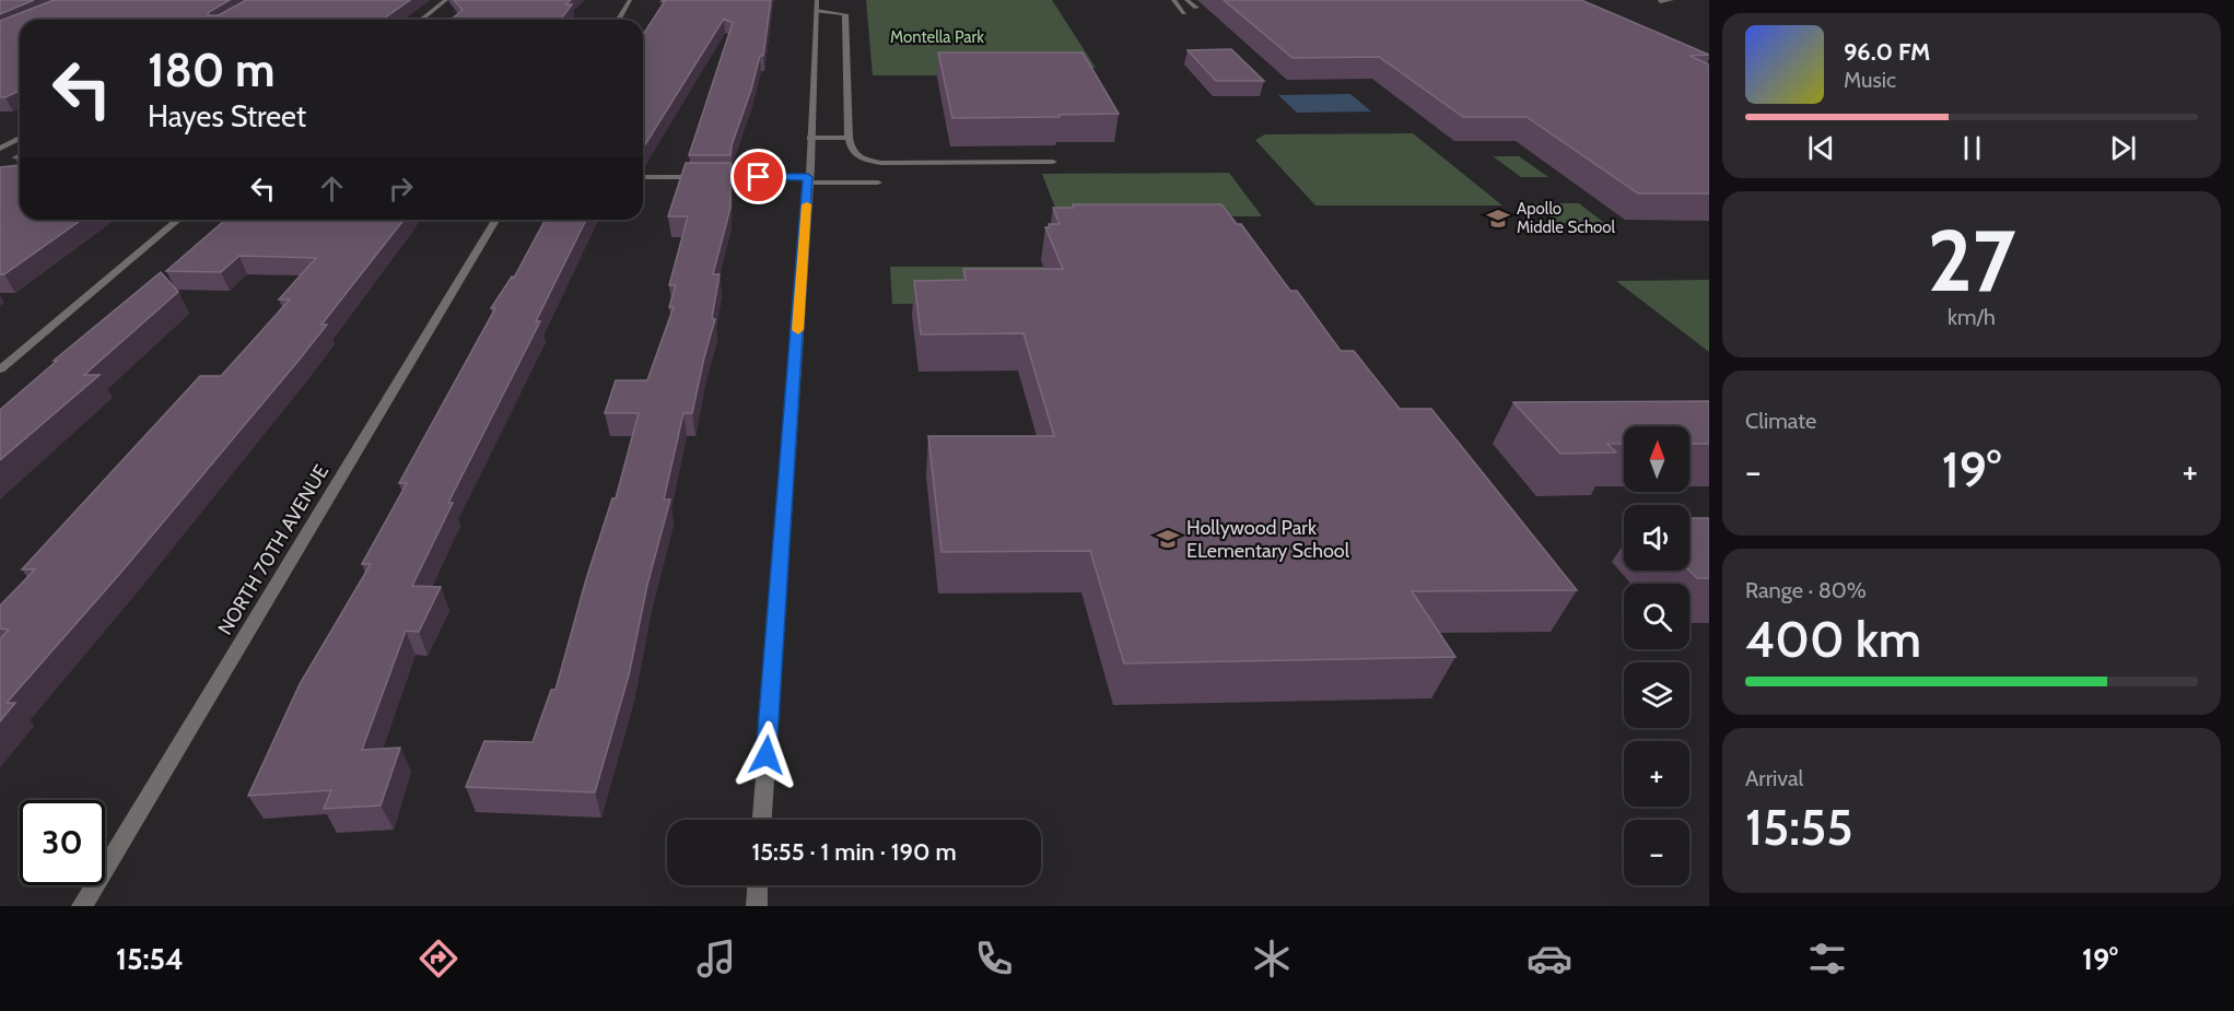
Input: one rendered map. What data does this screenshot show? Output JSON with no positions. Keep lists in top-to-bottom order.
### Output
{
  "streets": {
    "street": ["NORTH 70TH AVENUE"]
  },
  "parks": ["Montella Park"],
  "places": {
    "school or university": ["Apollo Middle School", "Hollywood Park ELementary School"]
  },
  "north": "top",
  "page": {
    "turn": ["180 m", "Hayes Street"],
    "song": ["96.0 FM", "Music"],
    "tile": [
      ["27", "km/h"],
      "Climate",
      ["Range · 80%", "400 km"],
      ["Arrival", "15:55"]
    ],
    "map_buttons": ["+", "−"],
    "heat": ["−", "19°", "+"],
    "limit": "30",
    "trip": "15:55 · 1 min · 190 m",
    "tabs": ["15:54", "19°"]
  }
}
